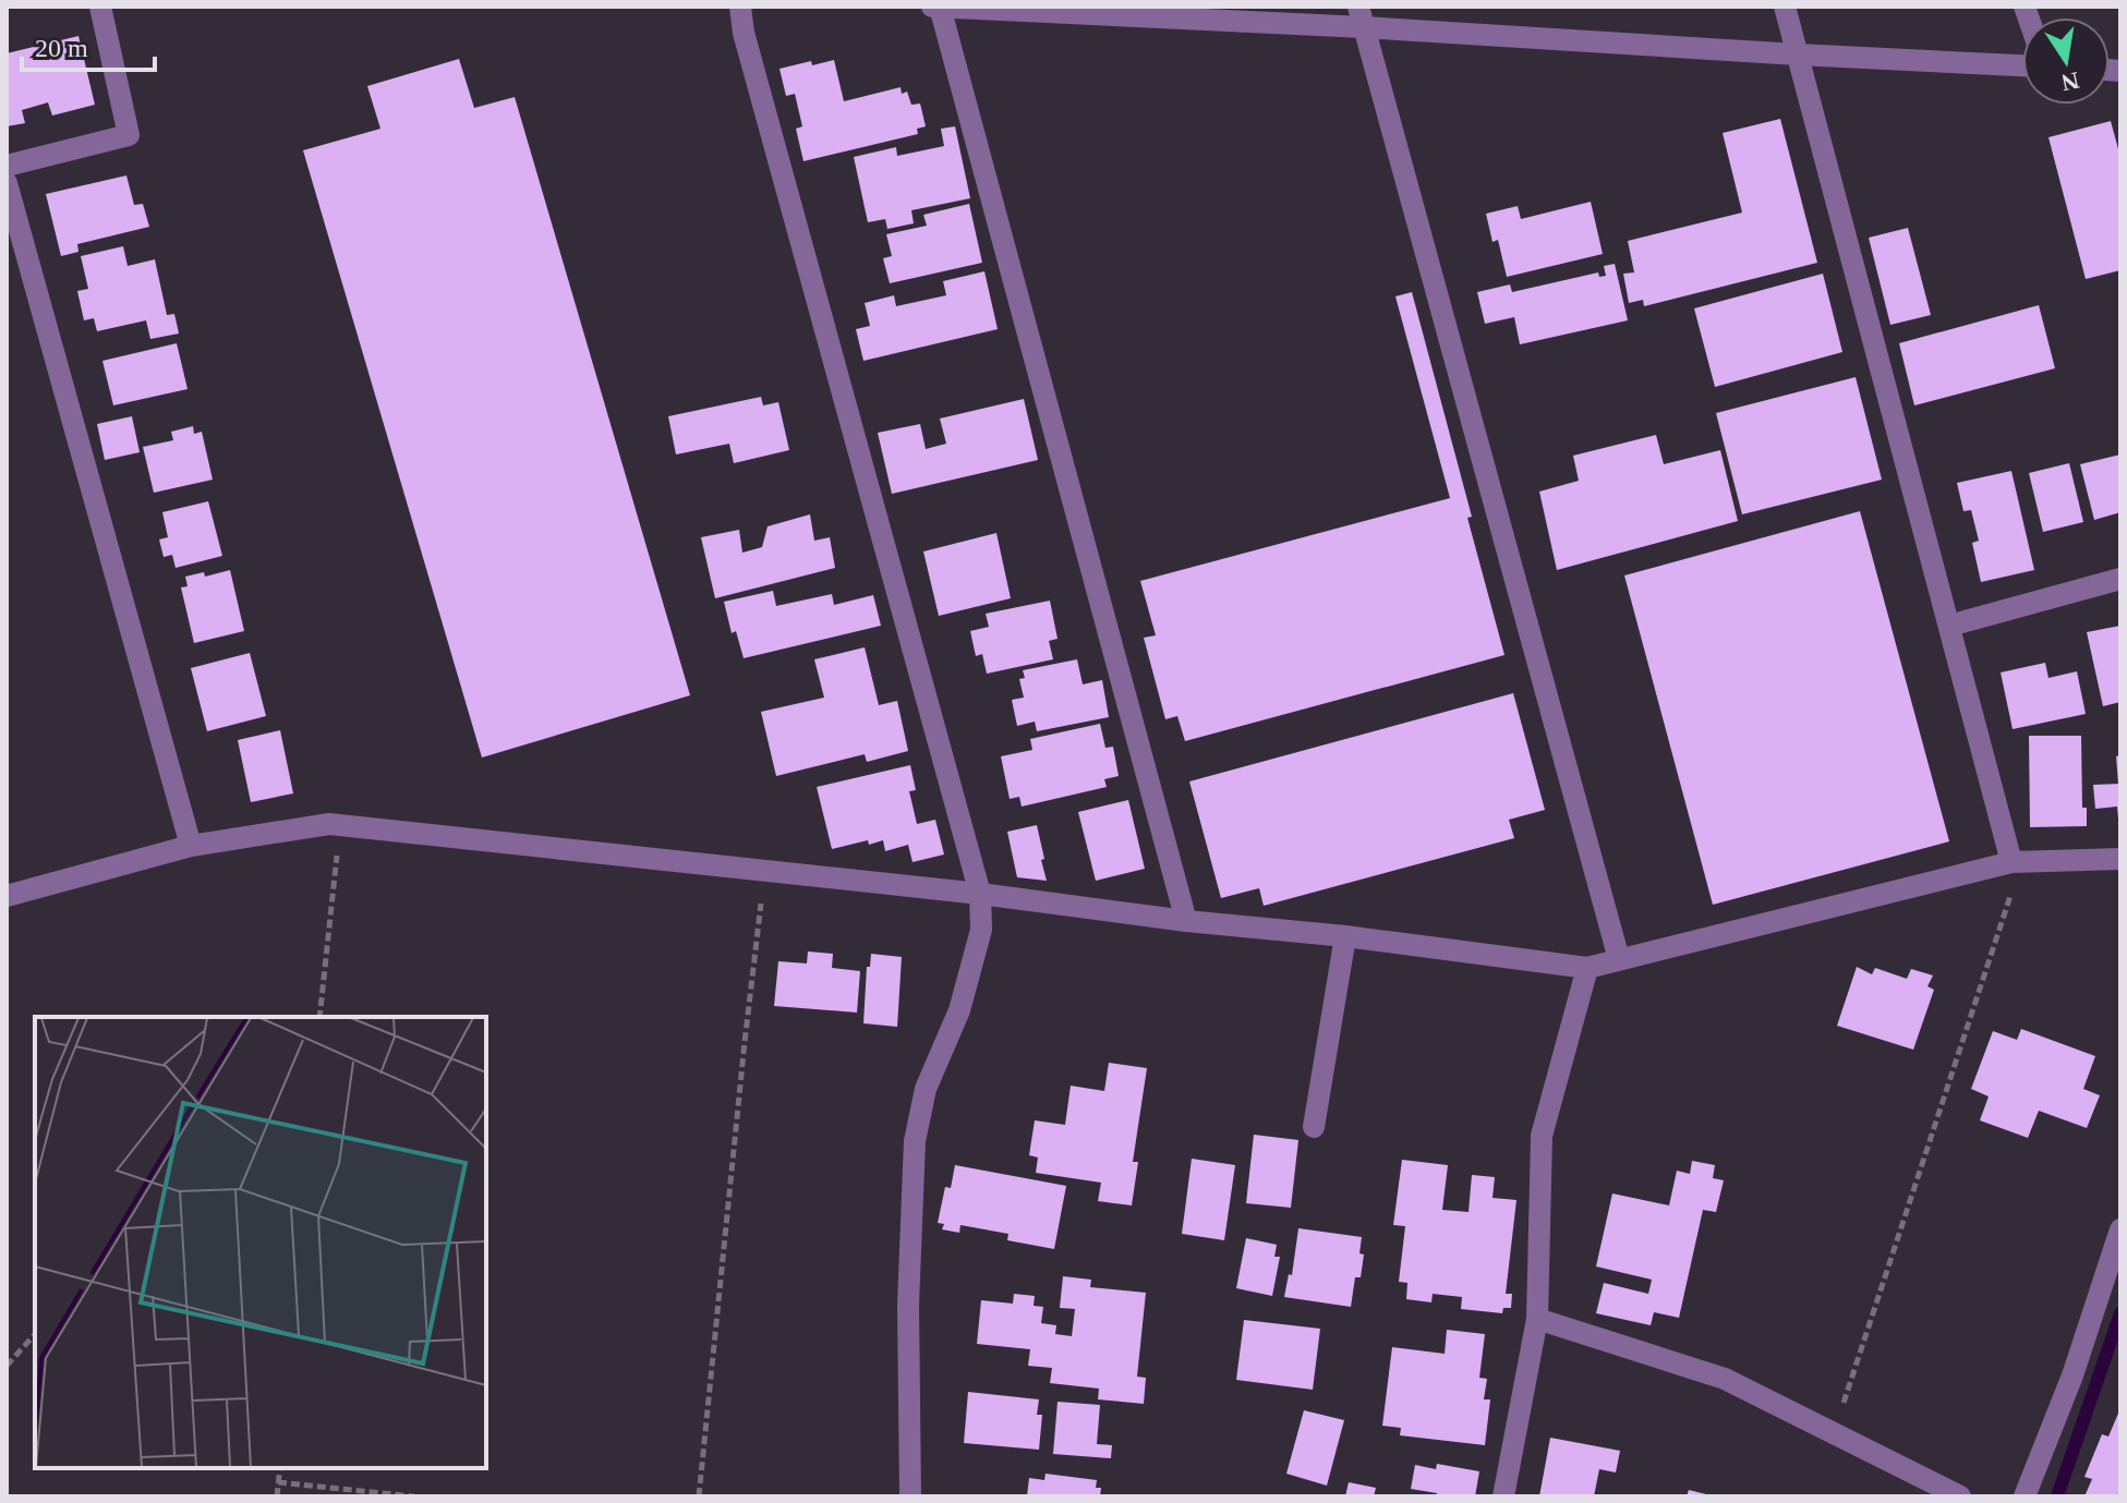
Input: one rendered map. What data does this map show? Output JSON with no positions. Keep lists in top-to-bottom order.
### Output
{
  "scale_bar": "20 m",
  "north": "bottom"
}
